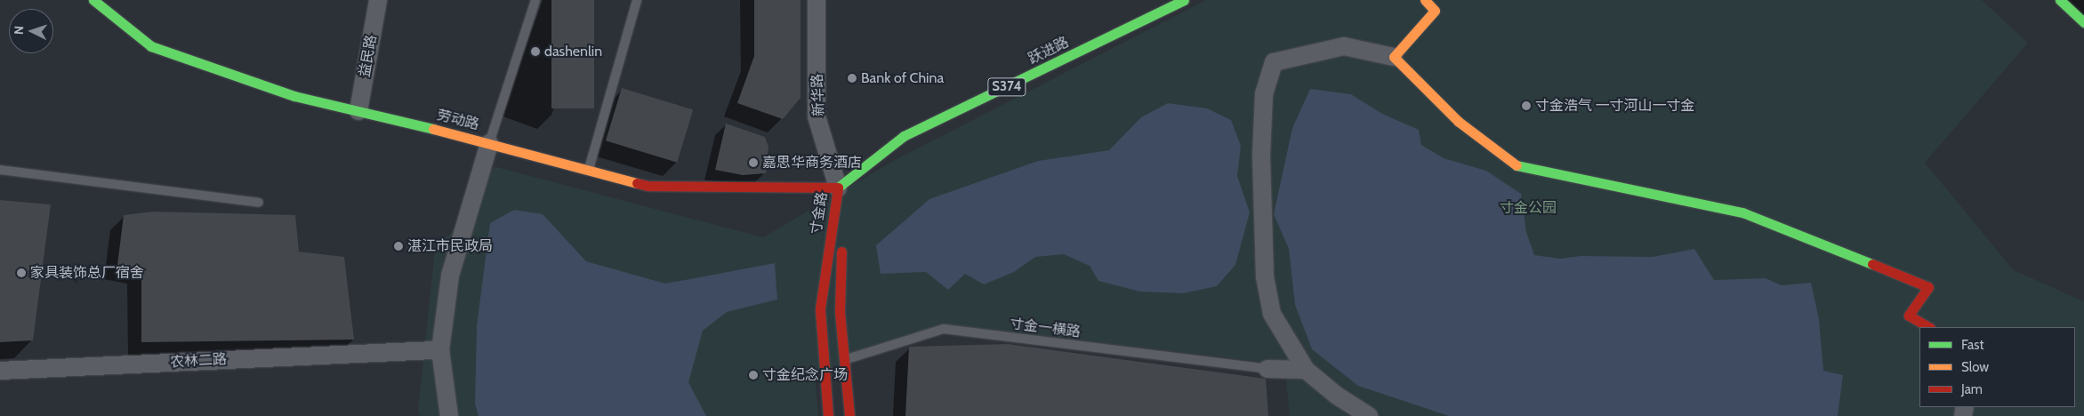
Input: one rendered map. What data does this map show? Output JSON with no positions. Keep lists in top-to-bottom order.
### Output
{
  "streets": {
    "street": [
      "跃进路",
      "益民路",
      "S374",
      "新华路",
      "劳动路",
      "寸金路",
      "农林二路"
    ],
    "lane": ["寸金一横路"]
  },
  "crossings": [
    ["跃进路", "新华路"],
    ["跃进路", "劳动路"],
    ["跃进路", "寸金路"],
    ["益民路", "劳动路"],
    ["新华路", "劳动路"],
    ["新华路", "寸金路"],
    ["劳动路", "寸金路"],
    ["寸金路", "寸金一横路"]
  ],
  "parks": ["寸金公园"],
  "places": [
    "dashenlin",
    "Bank of China",
    "寸金浩气 一寸河山一寸金",
    "嘉思华商务酒店",
    "湛江市民政局",
    "家具装饰总厂宿舍",
    "寸金纪念广场"
  ],
  "legend": ["Fast", "Slow", "Jam"],
  "north": "left"
}
